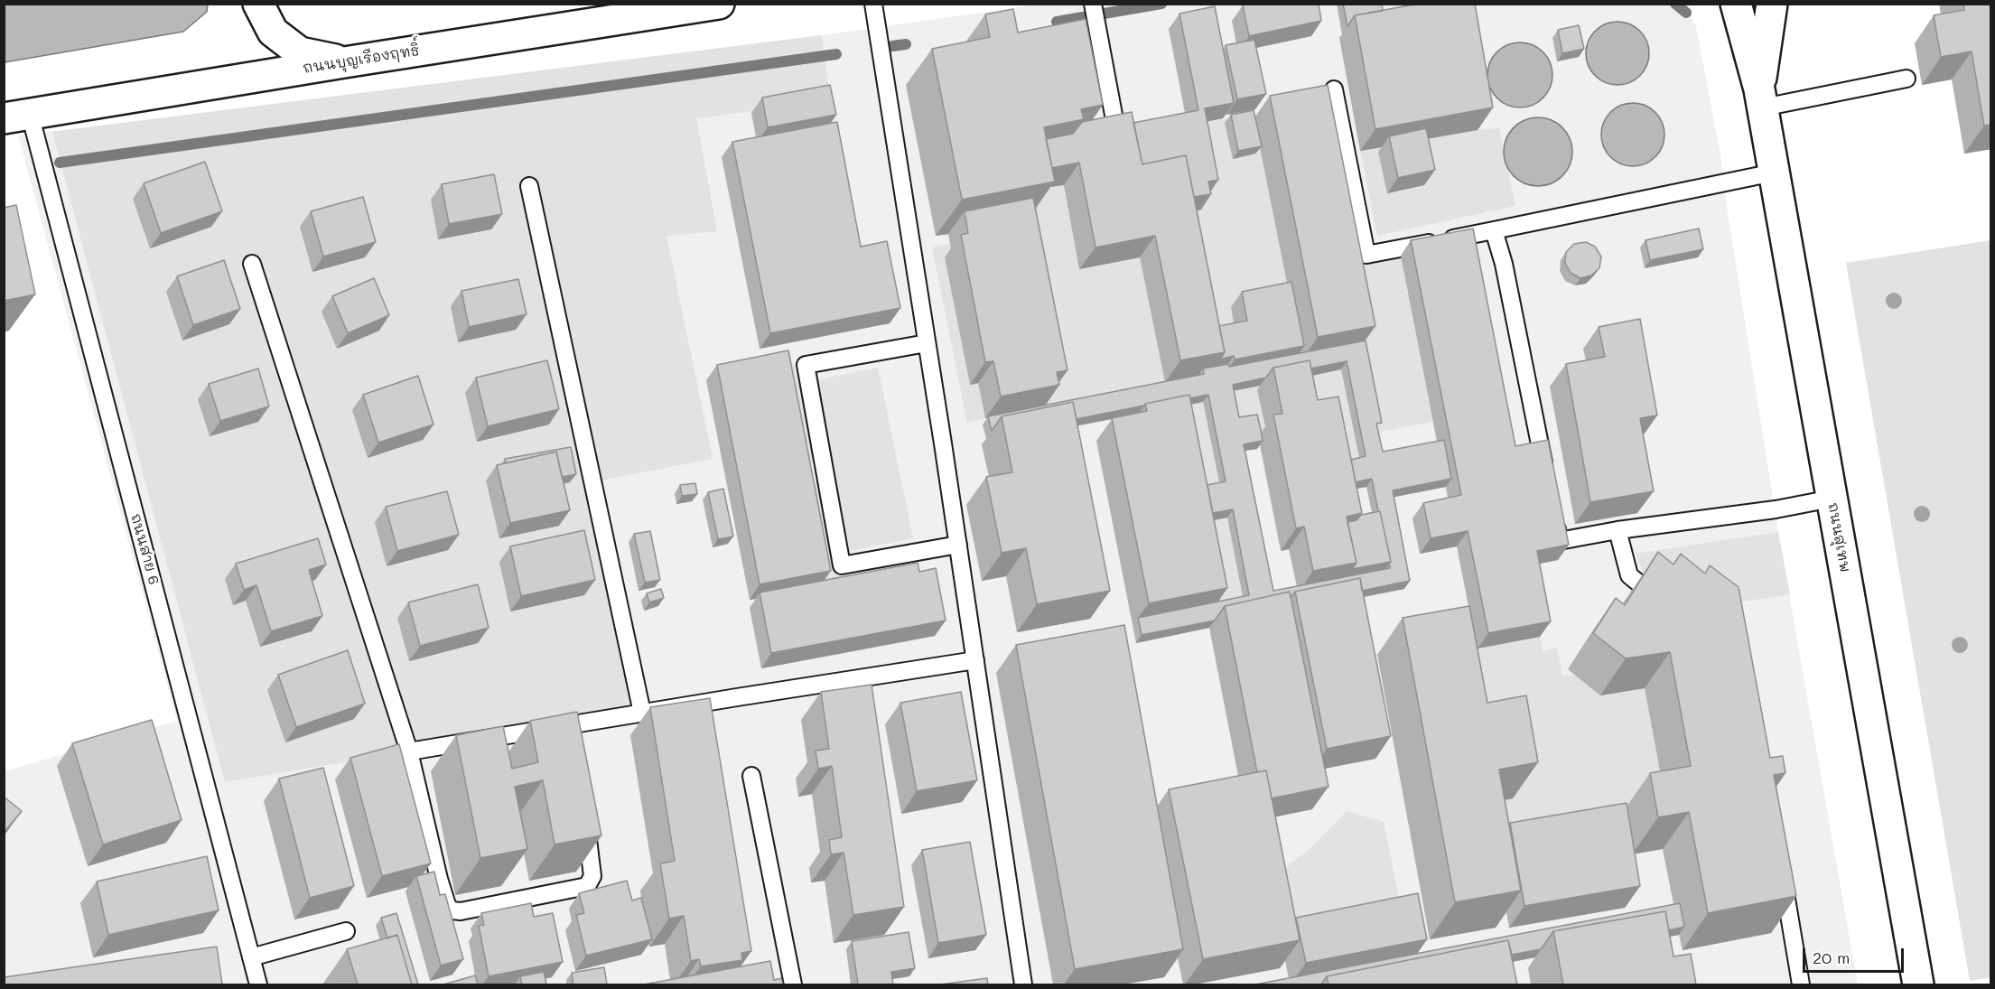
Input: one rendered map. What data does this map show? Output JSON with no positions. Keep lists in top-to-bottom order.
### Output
{
  "streets": {
    "main road": ["ถนนบุญเรืองฤทธิ์", "ถนนสุเทพ"],
    "lane": ["ถนนสาย 6"]
  },
  "crossings": [
    ["ถนนบุญเรืองฤทธิ์", "ถนนสาย 6"]
  ],
  "scale_bar": "20 m"
}
